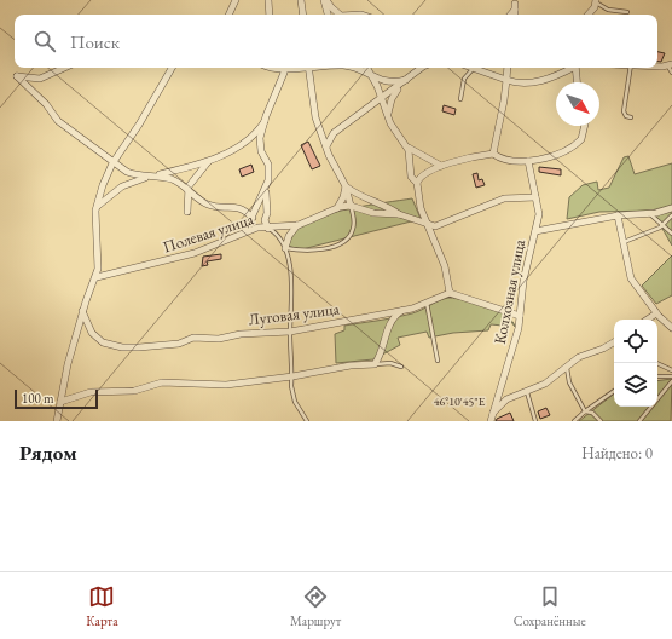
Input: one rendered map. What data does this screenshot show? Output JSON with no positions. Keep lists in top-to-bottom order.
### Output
{
  "streets": {
    "street": ["Полевая улица", "Колхозная улица", "Луговая улица"]
  },
  "scale_bar": "100 m",
  "north": "bottom right",
  "page": {
    "search": "Поиск",
    "scale": "100 m",
    "heading": ["Рядом", "Найдено: 0"],
    "nav": ["Карта", "Маршрут", "Сохранённые"]
  },
  "coordinates": ["46°10'45\"E"]
}
